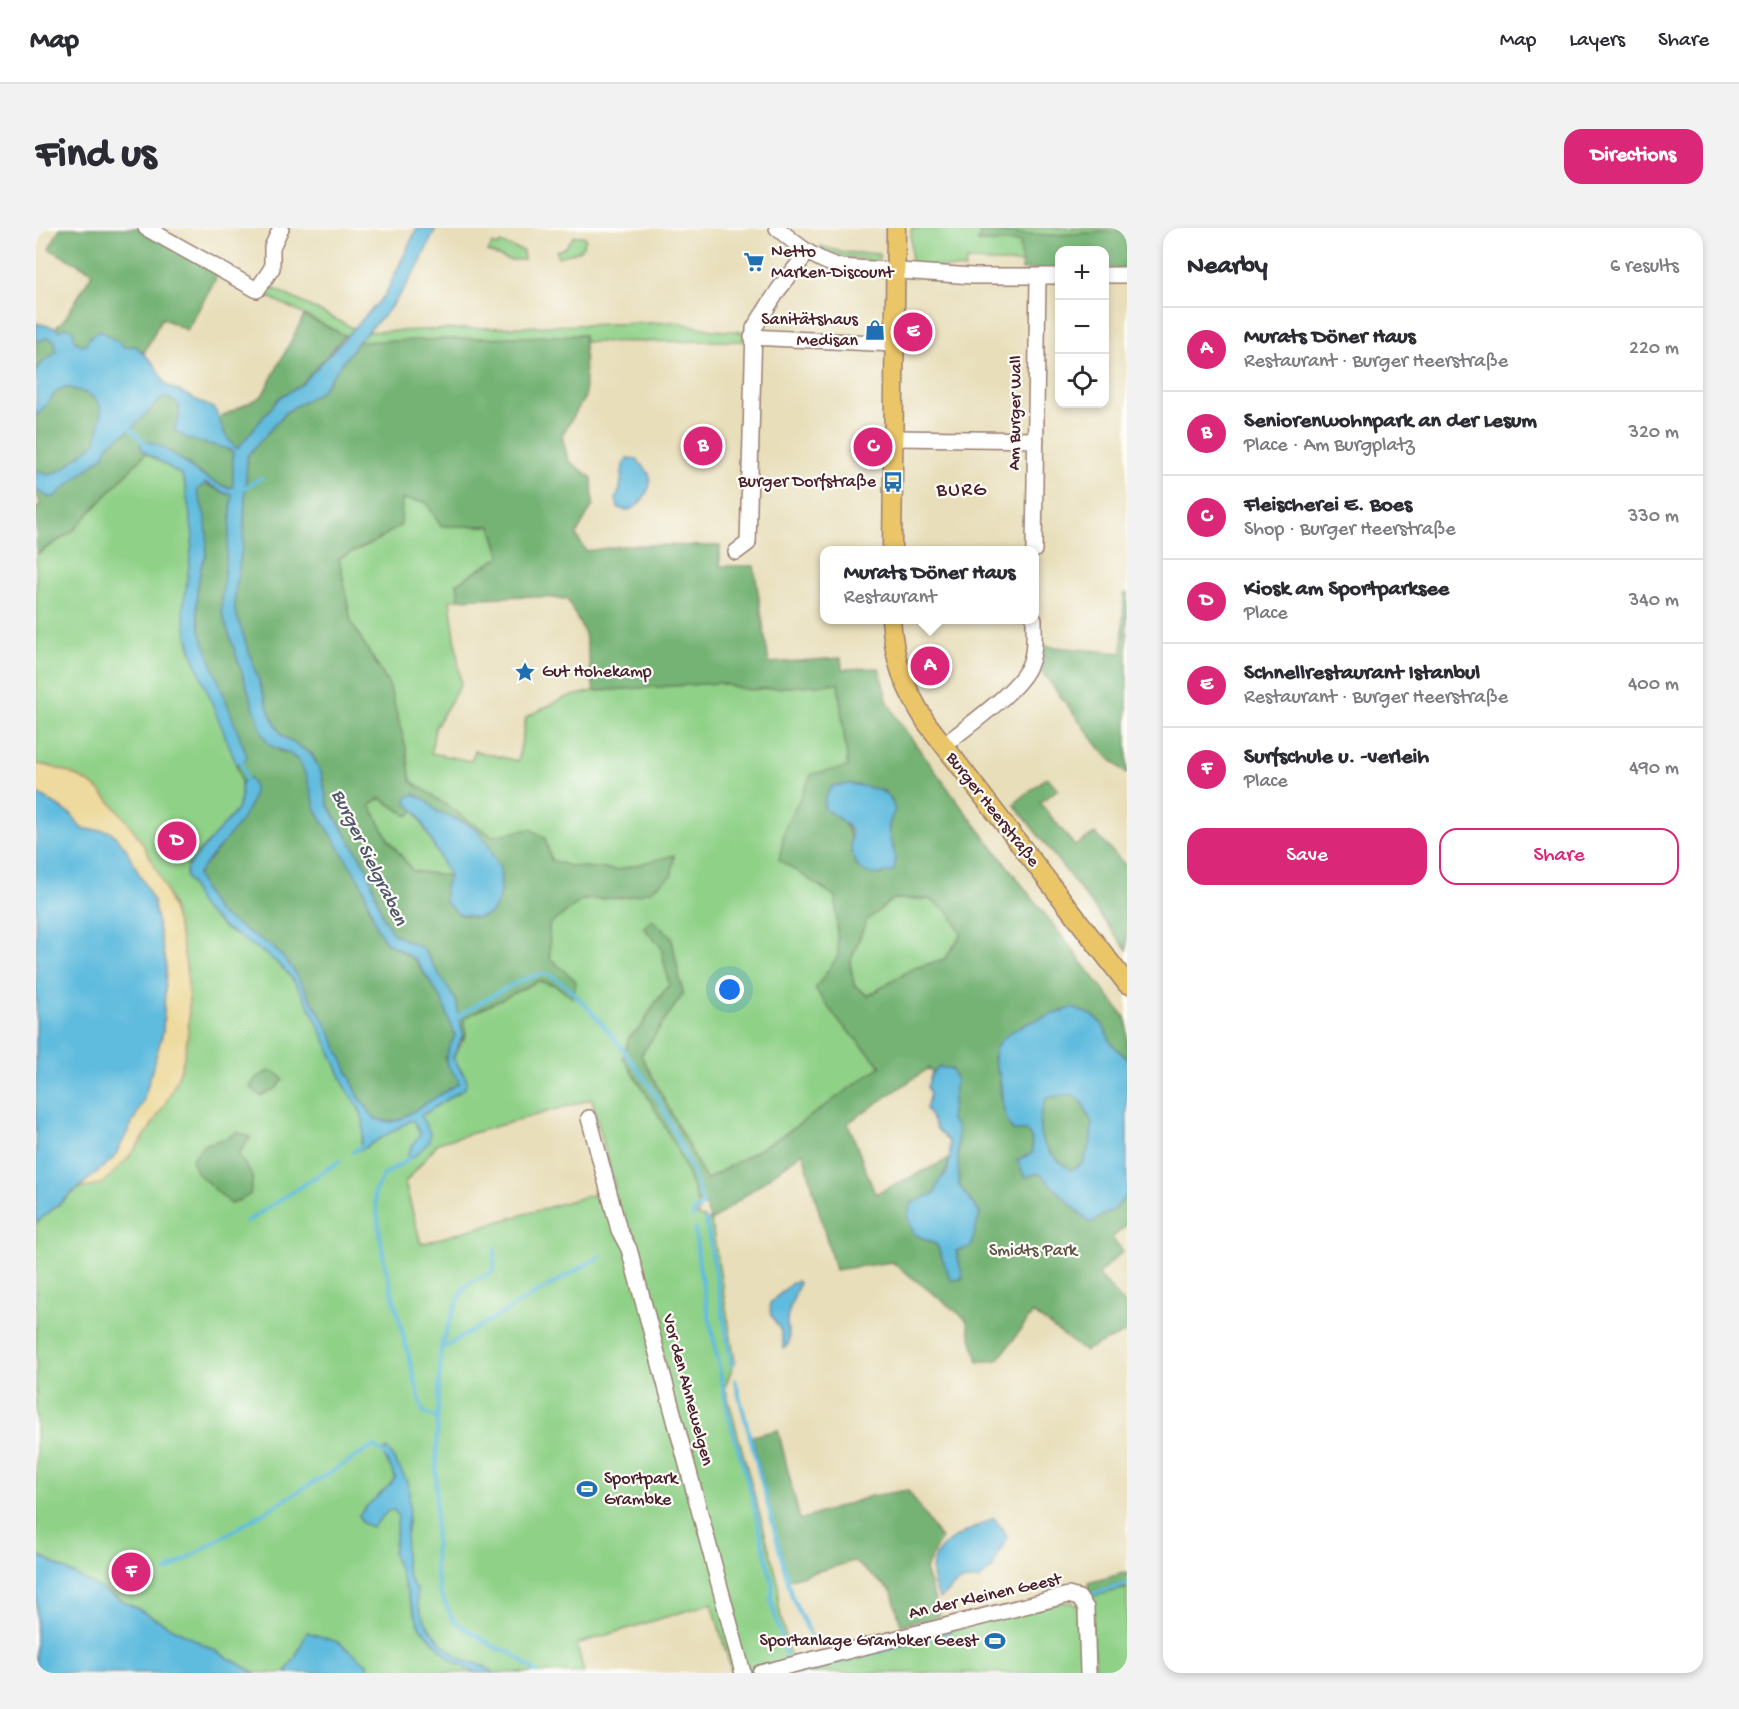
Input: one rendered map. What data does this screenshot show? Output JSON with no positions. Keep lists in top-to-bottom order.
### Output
{
  "streets": {
    "main road": ["Burger Heerstraße"],
    "street": ["Am Burger Wall", "Vor den Ahnewelgen", "An der Kleinen Geest"]
  },
  "districts": ["BURG"],
  "water": ["Burger Sielgraben"],
  "parks": ["Smidts Park"],
  "places": {
    "supermarket": ["Netto Marken-Discount"],
    "shop": ["Sanitätshaus Medisan"],
    "bus stop": ["Burger Dorfstraße"],
    "place": ["Gut Hohekamp"],
    "sports": ["Sportpark Grambke", "Sportanlage Grambker Geest"]
  },
  "page": {
    "header": "Map",
    "nav": ["Map", "Layers", "Share"],
    "buttons": [
      "Directions",
      ["Save", "Share"]
    ],
    "title": "Find us",
    "heading": ["Nearby", "6 results"],
    "map_buttons": ["+", "−"],
    "list": [
      {
        "mark": "A",
        "name": "Murats Döner Haus",
        "note": "Restaurant · Burger Heerstraße",
        "value": "220 m"
      },
      {
        "mark": "B",
        "name": "Seniorenwohnpark an der Lesum",
        "note": "Place · Am Burgplatz",
        "value": "320 m"
      },
      {
        "mark": "C",
        "name": "Fleischerei E. Boes",
        "note": "Shop · Burger Heerstraße",
        "value": "330 m"
      },
      {
        "mark": "D",
        "name": "Kiosk am Sportparksee",
        "note": "Place",
        "value": "340 m"
      },
      {
        "mark": "E",
        "name": "Schnellrestaurant Istanbul",
        "note": "Restaurant · Burger Heerstraße",
        "value": "400 m"
      },
      {
        "mark": "F",
        "name": "Surfschule u. -verleih",
        "note": "Place",
        "value": "490 m"
      }
    ],
    "pins": [
      "E",
      "B",
      "C",
      "A",
      "D",
      "F"
    ],
    "popup": ["Murats Döner Haus", "Restaurant"]
  }
}
